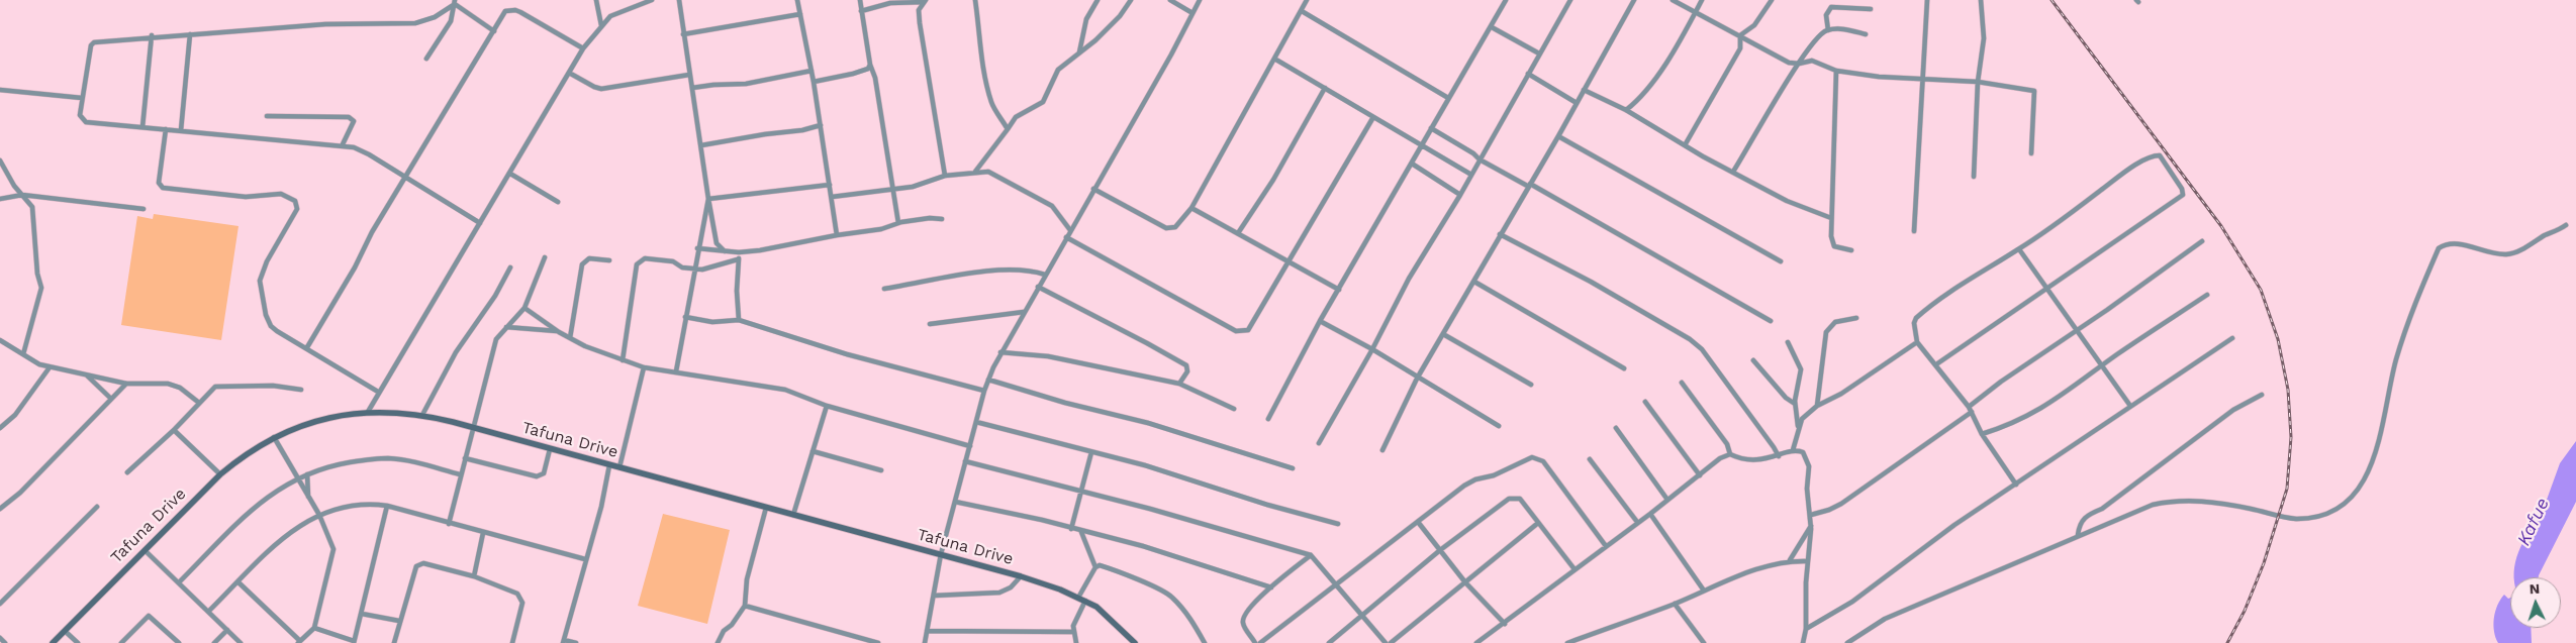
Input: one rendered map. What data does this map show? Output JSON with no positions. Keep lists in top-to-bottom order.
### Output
{
  "streets": {
    "main road": ["Tafuna Drive"]
  },
  "water": ["Kafue"],
  "north": "top"
}
